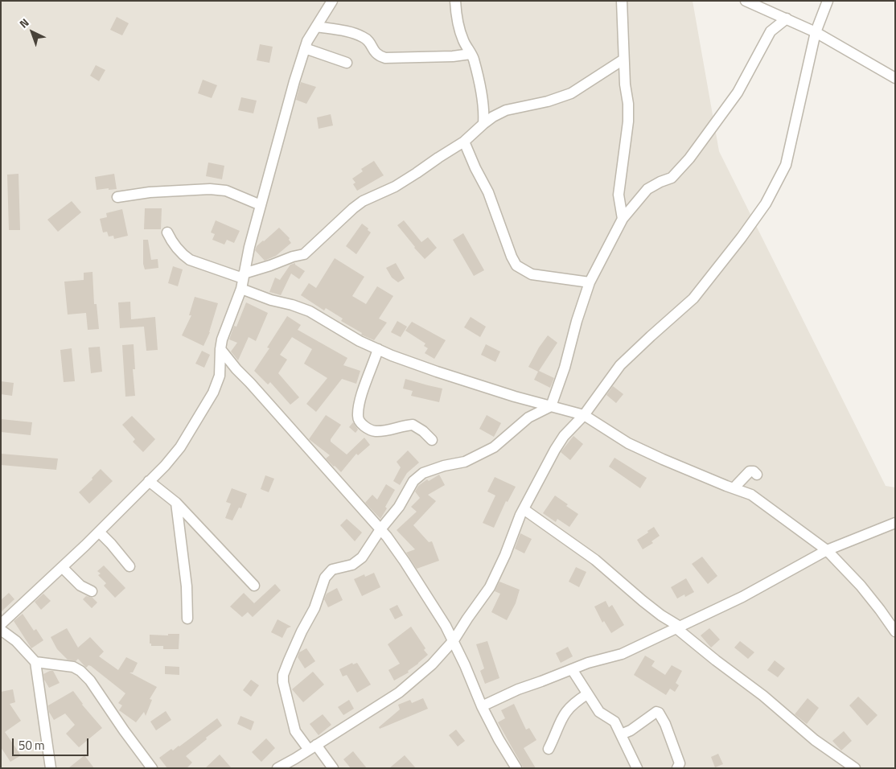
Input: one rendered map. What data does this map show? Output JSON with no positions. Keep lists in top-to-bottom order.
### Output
{
  "scale_bar": "50 m",
  "north": "top left"
}
